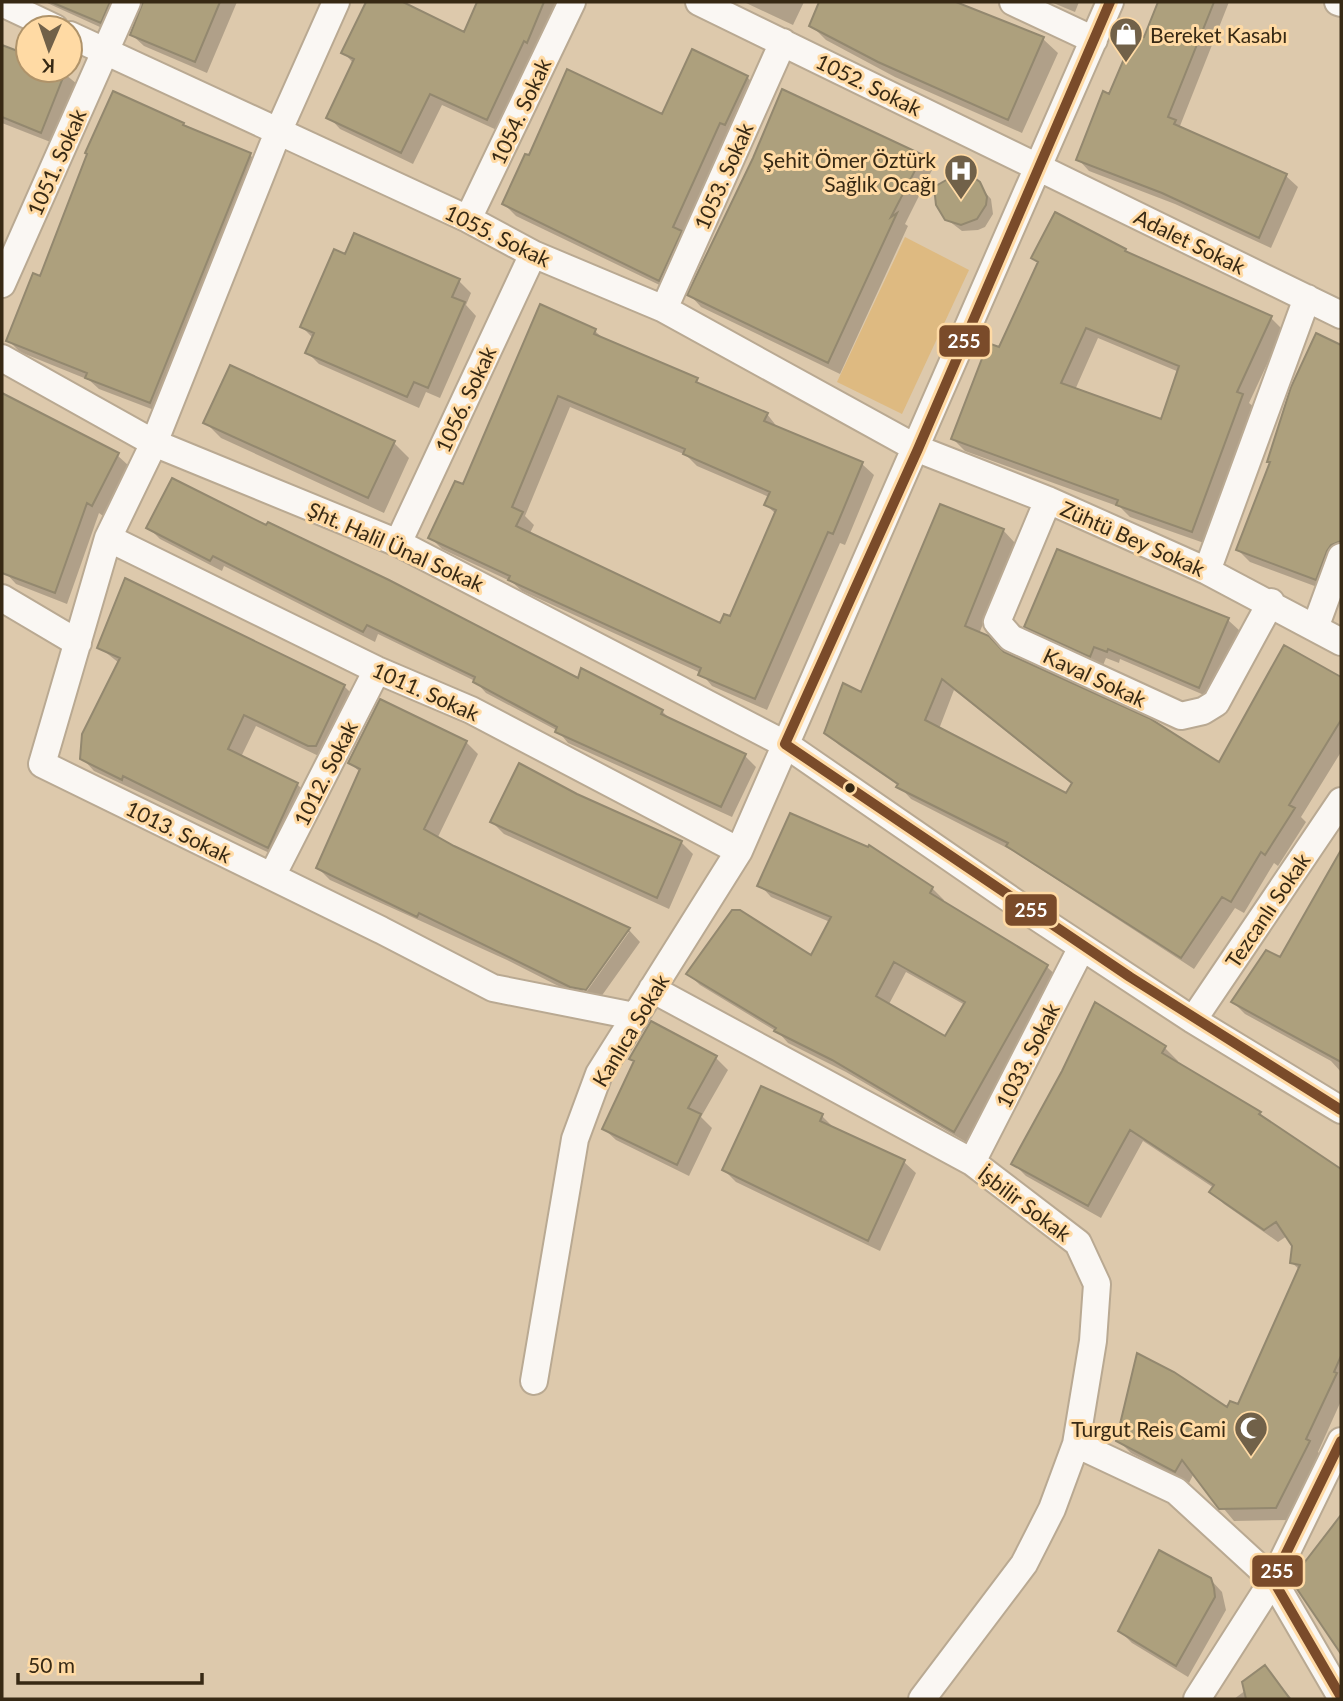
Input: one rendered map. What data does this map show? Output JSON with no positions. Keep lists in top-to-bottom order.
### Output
{
  "streets": {
    "street": [
      "1052. Sokak",
      "1054. Sokak",
      "1051. Sokak",
      "1053. Sokak",
      "1055. Sokak",
      "Adalet Sokak",
      "1056. Sokak",
      "Zühtü Bey Sokak",
      "Şht. Halil Ünal Sokak",
      "Kaval Sokak",
      "1011. Sokak",
      "1012. Sokak",
      "1013. Sokak",
      "Tezcanlı Sokak",
      "Kanlıca Sokak",
      "1033. Sokak",
      "İşbilir Sokak"
    ]
  },
  "crossings": [
    ["1052. Sokak", "1053. Sokak"],
    ["1052. Sokak", "Adalet Sokak"],
    ["1052. Sokak", "Kanlıca Sokak"],
    ["1054. Sokak", "1055. Sokak"],
    ["1051. Sokak", "1055. Sokak"],
    ["1053. Sokak", "1055. Sokak"],
    ["1055. Sokak", "1056. Sokak"],
    ["1055. Sokak", "Zühtü Bey Sokak"],
    ["1055. Sokak", "1013. Sokak"],
    ["1055. Sokak", "Kanlıca Sokak"],
    ["Adalet Sokak", "Kanlıca Sokak"],
    ["1056. Sokak", "Şht. Halil Ünal Sokak"],
    ["Zühtü Bey Sokak", "Kaval Sokak"],
    ["Zühtü Bey Sokak", "Kanlıca Sokak"],
    ["Şht. Halil Ünal Sokak", "1013. Sokak"],
    ["Şht. Halil Ünal Sokak", "Tezcanlı Sokak"],
    ["Şht. Halil Ünal Sokak", "Kanlıca Sokak"],
    ["Şht. Halil Ünal Sokak", "1033. Sokak"],
    ["1011. Sokak", "1012. Sokak"],
    ["1011. Sokak", "1013. Sokak"],
    ["1011. Sokak", "Kanlıca Sokak"],
    ["1012. Sokak", "1013. Sokak"],
    ["1013. Sokak", "Kanlıca Sokak"],
    ["Kanlıca Sokak", "İşbilir Sokak"],
    ["1033. Sokak", "İşbilir Sokak"]
  ],
  "places": {
    "shop": ["Bereket Kasabı"],
    "hospital": ["Şehit Ömer Öztürk Sağlık Ocağı"],
    "mosque": ["Turgut Reis Cami"]
  },
  "lines": ["transit line 255"],
  "scale_bar": "50 m",
  "north": "bottom"
}
